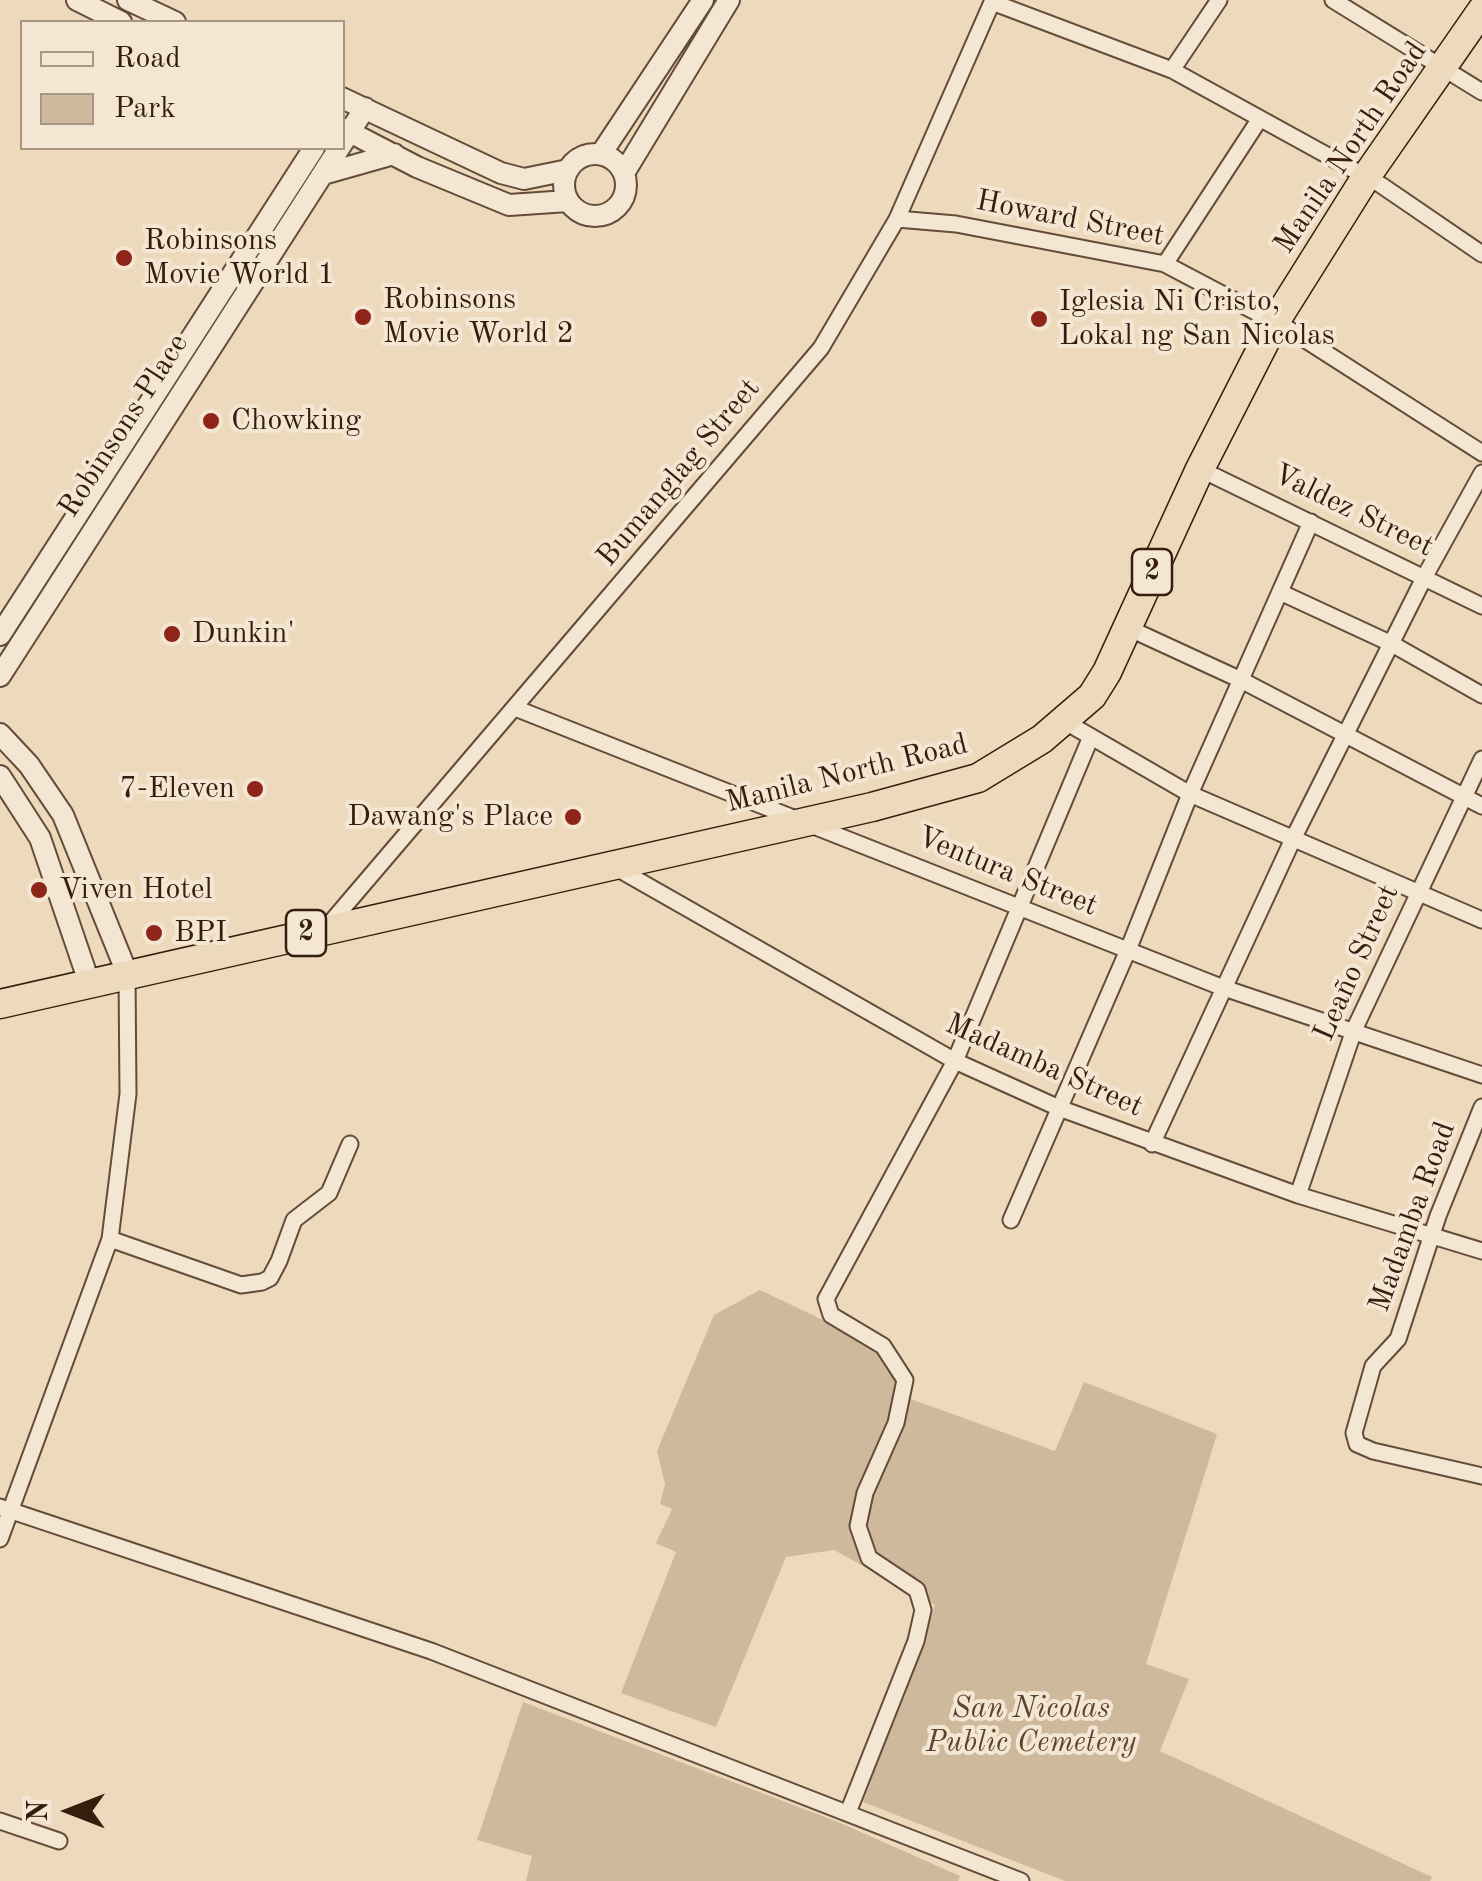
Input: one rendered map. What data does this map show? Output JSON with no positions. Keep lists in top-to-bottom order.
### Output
{
  "streets": {
    "highway": ["Manila North Road", "2"],
    "street": [
      "Howard Street",
      "Robinsons Place",
      "Bumanglag Street",
      "Valdez Street",
      "Ventura Street",
      "Leaño Street",
      "Madamba Street",
      "Madamba Road"
    ]
  },
  "crossings": [
    ["Manila North Road", "Howard Street"],
    ["Manila North Road", "Bumanglag Street"],
    ["Manila North Road", "Valdez Street"],
    ["Manila North Road", "Ventura Street"],
    ["Manila North Road", "Madamba Street"],
    ["Howard Street", "Bumanglag Street"],
    ["Bumanglag Street", "Ventura Street"],
    ["Ventura Street", "Leaño Street"],
    ["Leaño Street", "Madamba Street"],
    ["Madamba Street", "Madamba Road"]
  ],
  "parks": ["San Nicolas Public Cemetery"],
  "places": [
    "Robinsons Movie World 1",
    "Robinsons Movie World 2",
    "Iglesia Ni Cristo, Lokal ng San Nicolas",
    "Chowking",
    "Dunkin'",
    "7-Eleven",
    "Dawang's Place",
    "Viven Hotel",
    "BPI"
  ],
  "legend": ["Road", "Park"],
  "north": "left"
}
